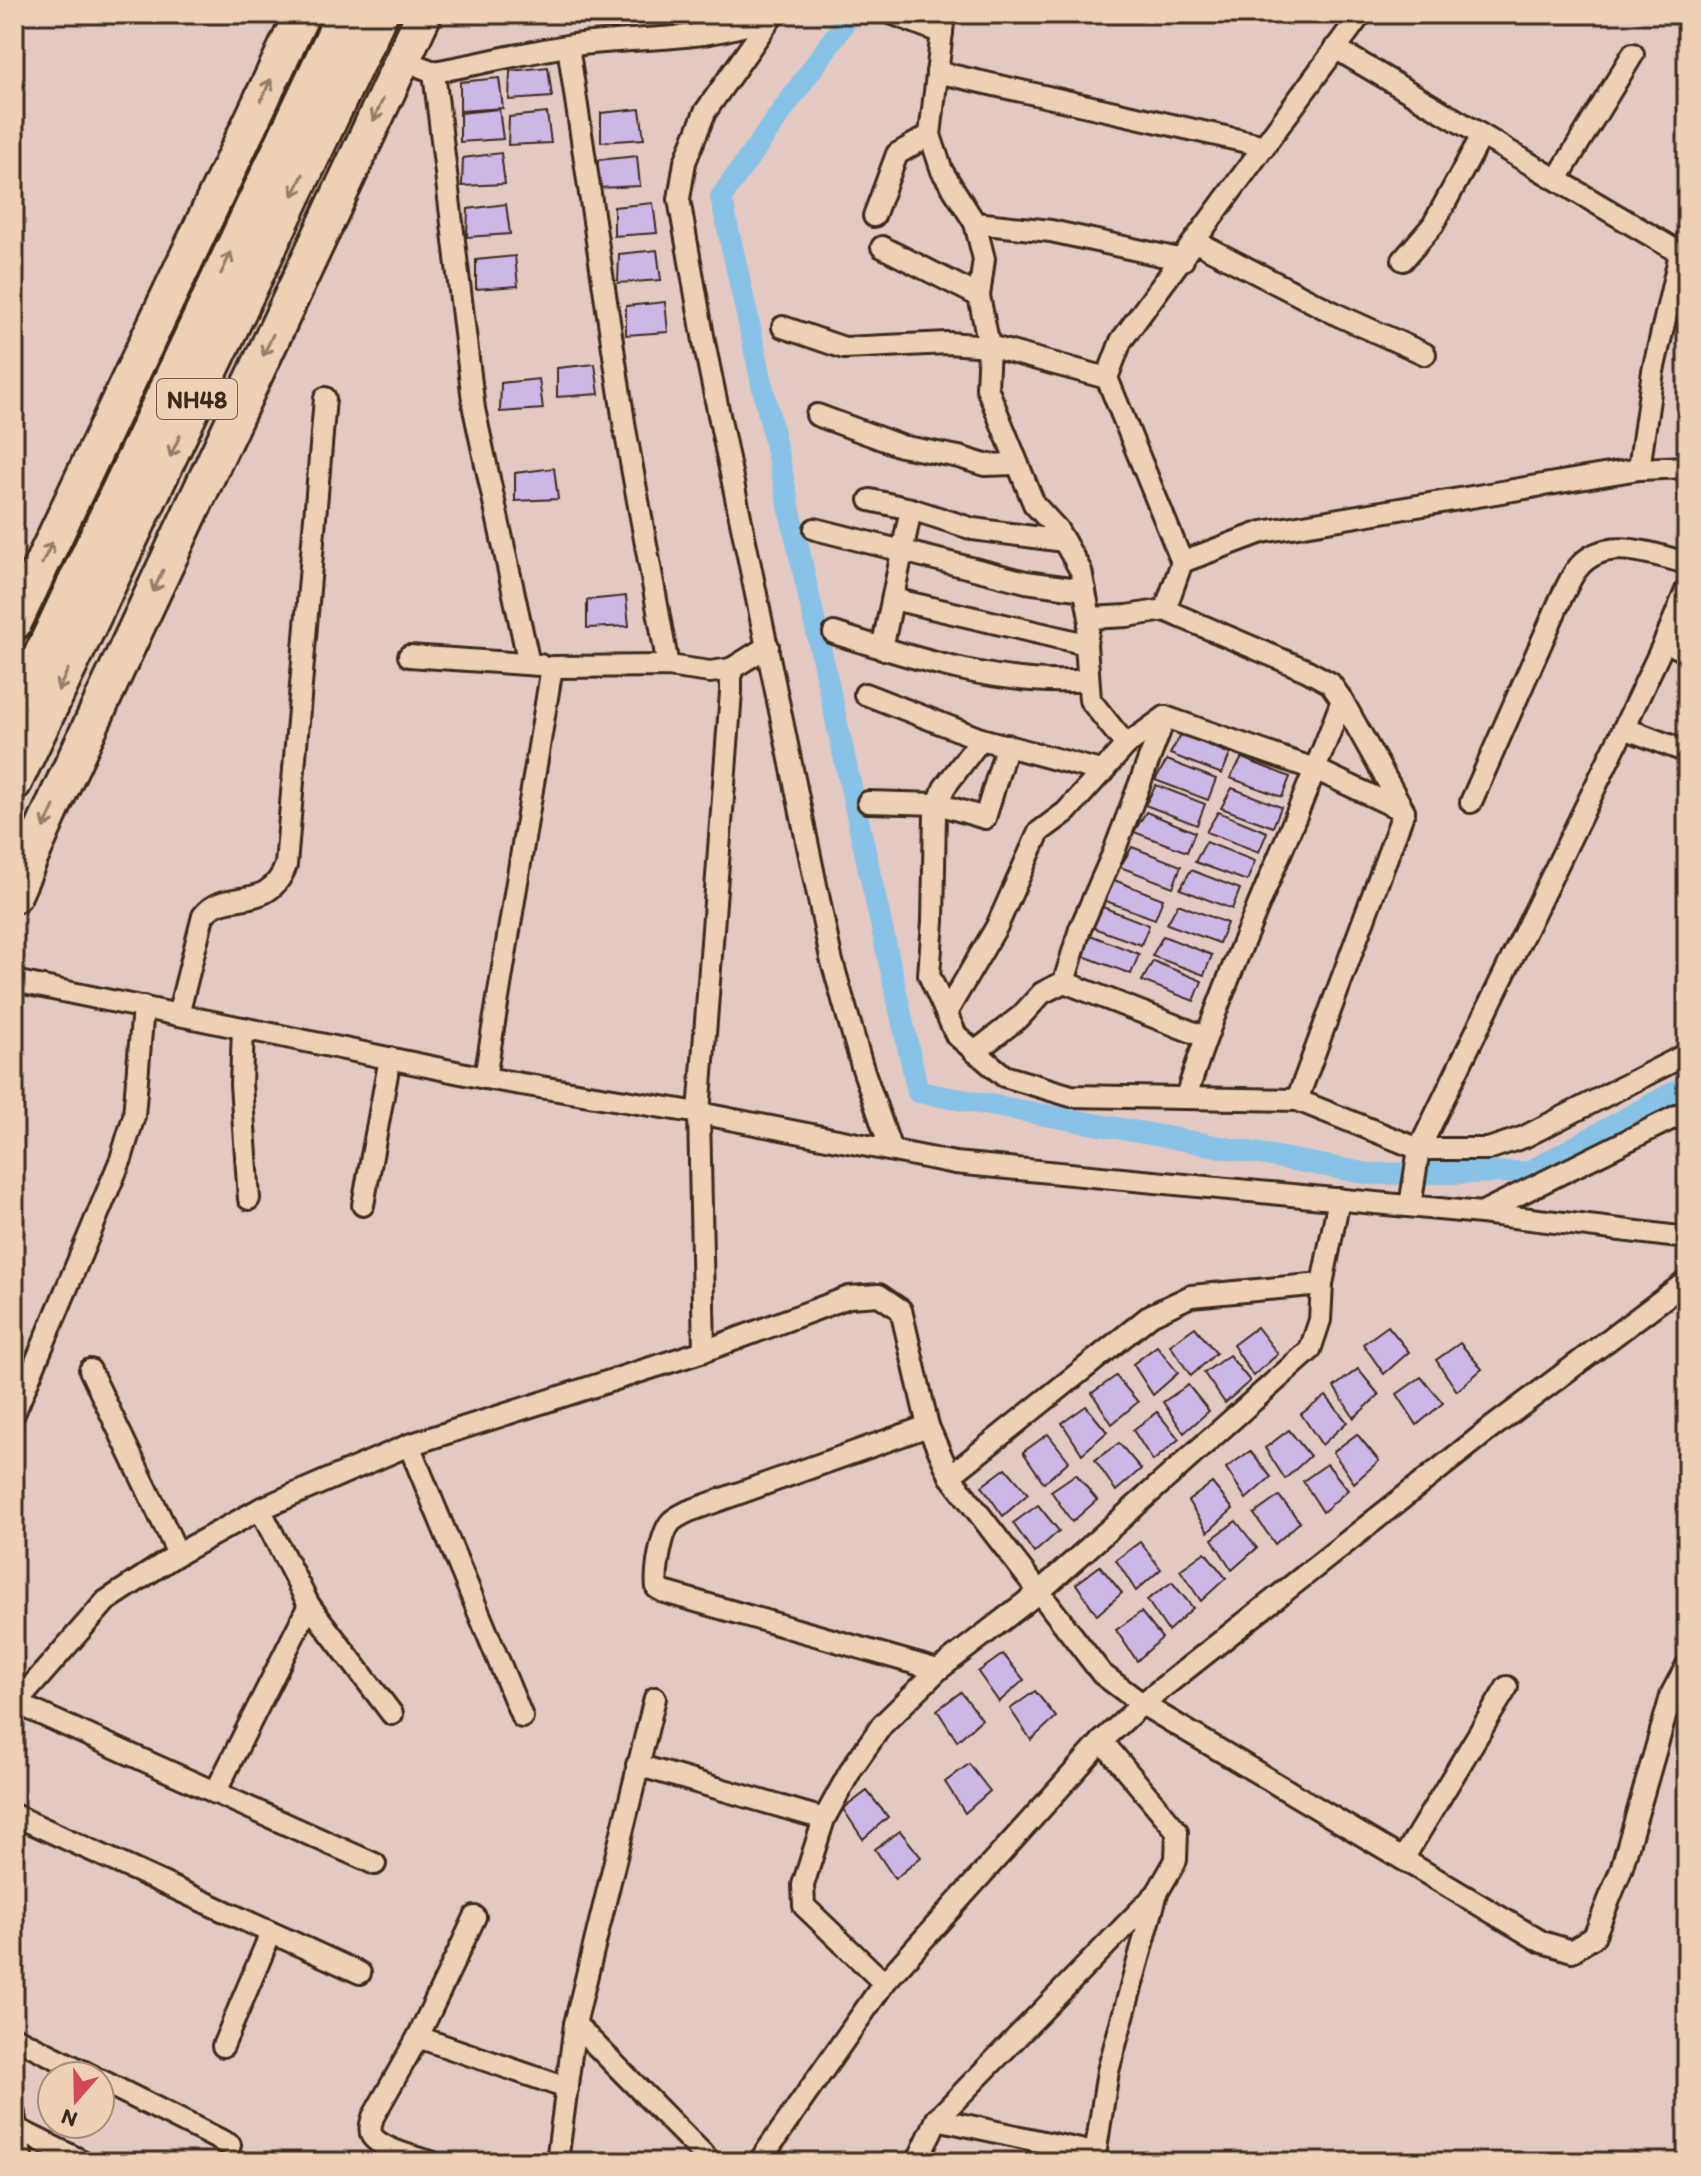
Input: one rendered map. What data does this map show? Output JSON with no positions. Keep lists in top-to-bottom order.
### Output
{
  "streets": {
    "highway": ["NH48"]
  },
  "north": "bottom"
}
